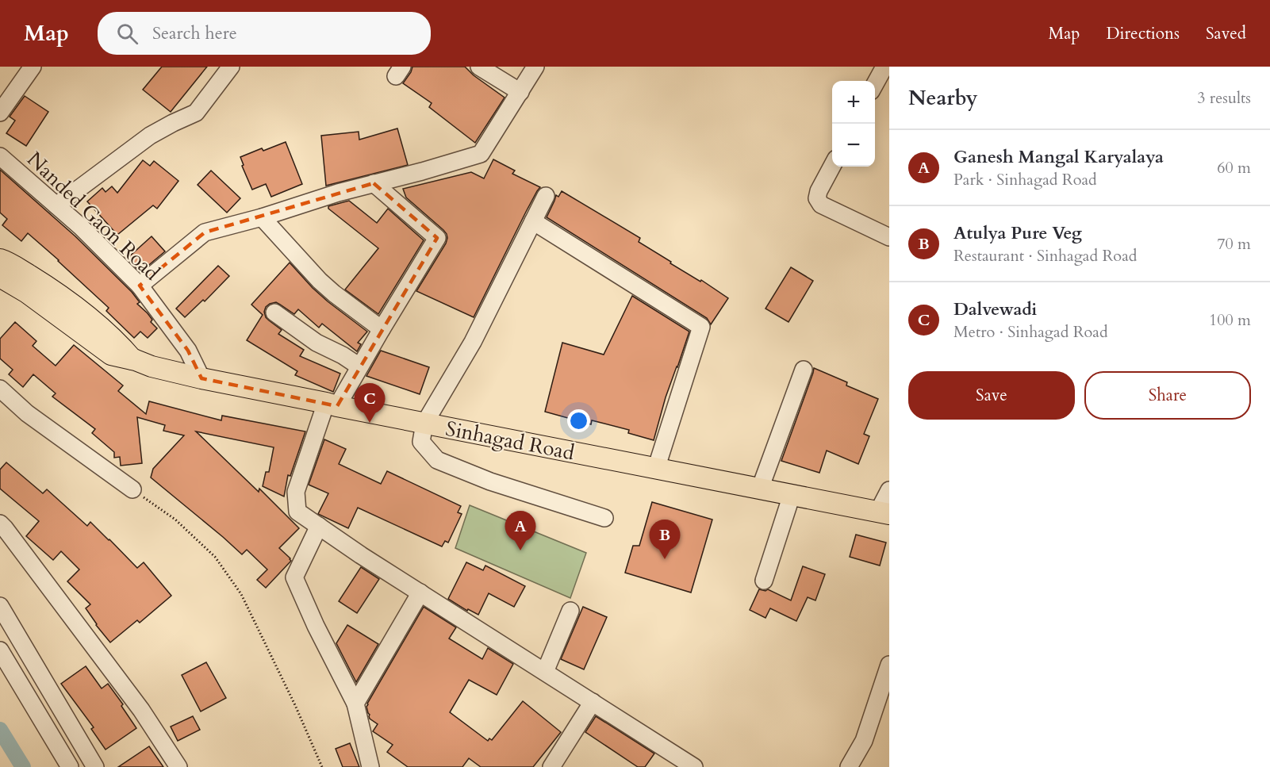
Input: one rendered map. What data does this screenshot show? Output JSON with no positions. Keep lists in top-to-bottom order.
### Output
{
  "streets": {
    "main road": ["Sinhagad Road"],
    "street": ["Nanded Gaon Road"]
  },
  "crossings": [
    ["Nanded Gaon Road", "Sinhagad Road"]
  ],
  "page": {
    "header": "Map",
    "search": "Search here",
    "nav": ["Map", "Directions", "Saved"],
    "heading": ["Nearby", "3 results"],
    "map_buttons": ["+", "−"],
    "list": [
      {
        "mark": "A",
        "name": "Ganesh Mangal Karyalaya",
        "note": "Park · Sinhagad Road",
        "value": "60 m"
      },
      {
        "mark": "B",
        "name": "Atulya Pure Veg",
        "note": "Restaurant · Sinhagad Road",
        "value": "70 m"
      },
      {
        "mark": "C",
        "name": "Dalvewadi",
        "note": "Metro · Sinhagad Road",
        "value": "100 m"
      }
    ],
    "buttons": ["Save", "Share"],
    "pins": ["C", "A", "B"]
  }
}
